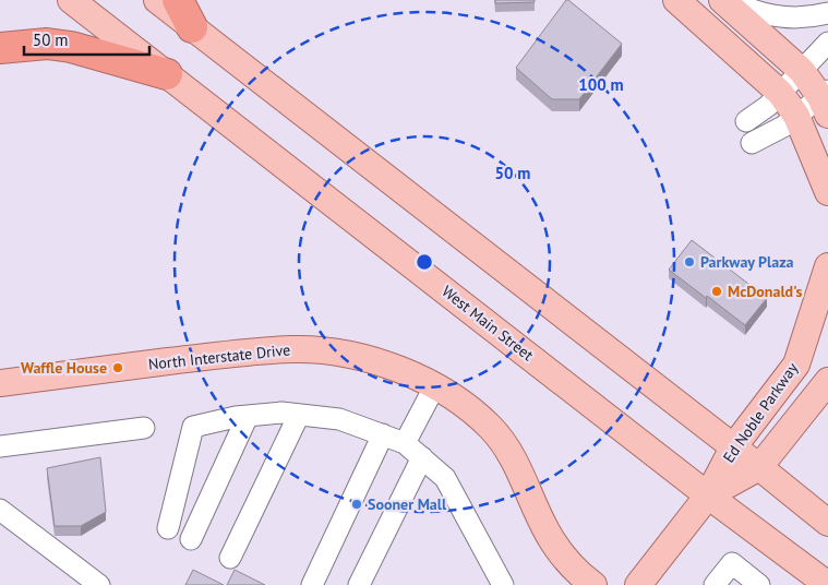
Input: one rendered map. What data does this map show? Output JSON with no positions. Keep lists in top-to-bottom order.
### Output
{
  "streets": {
    "main road": ["West Main Street", "North Interstate Drive", "Ed Noble Parkway"]
  },
  "crossings": [
    ["West Main Street", "Ed Noble Parkway"]
  ],
  "places": [
    "Parkway Plaza",
    "McDonald's",
    "Waffle House",
    "Sooner Mall"
  ],
  "scale_bar": "50 m",
  "rings": ["100 m", "50 m"]
}
